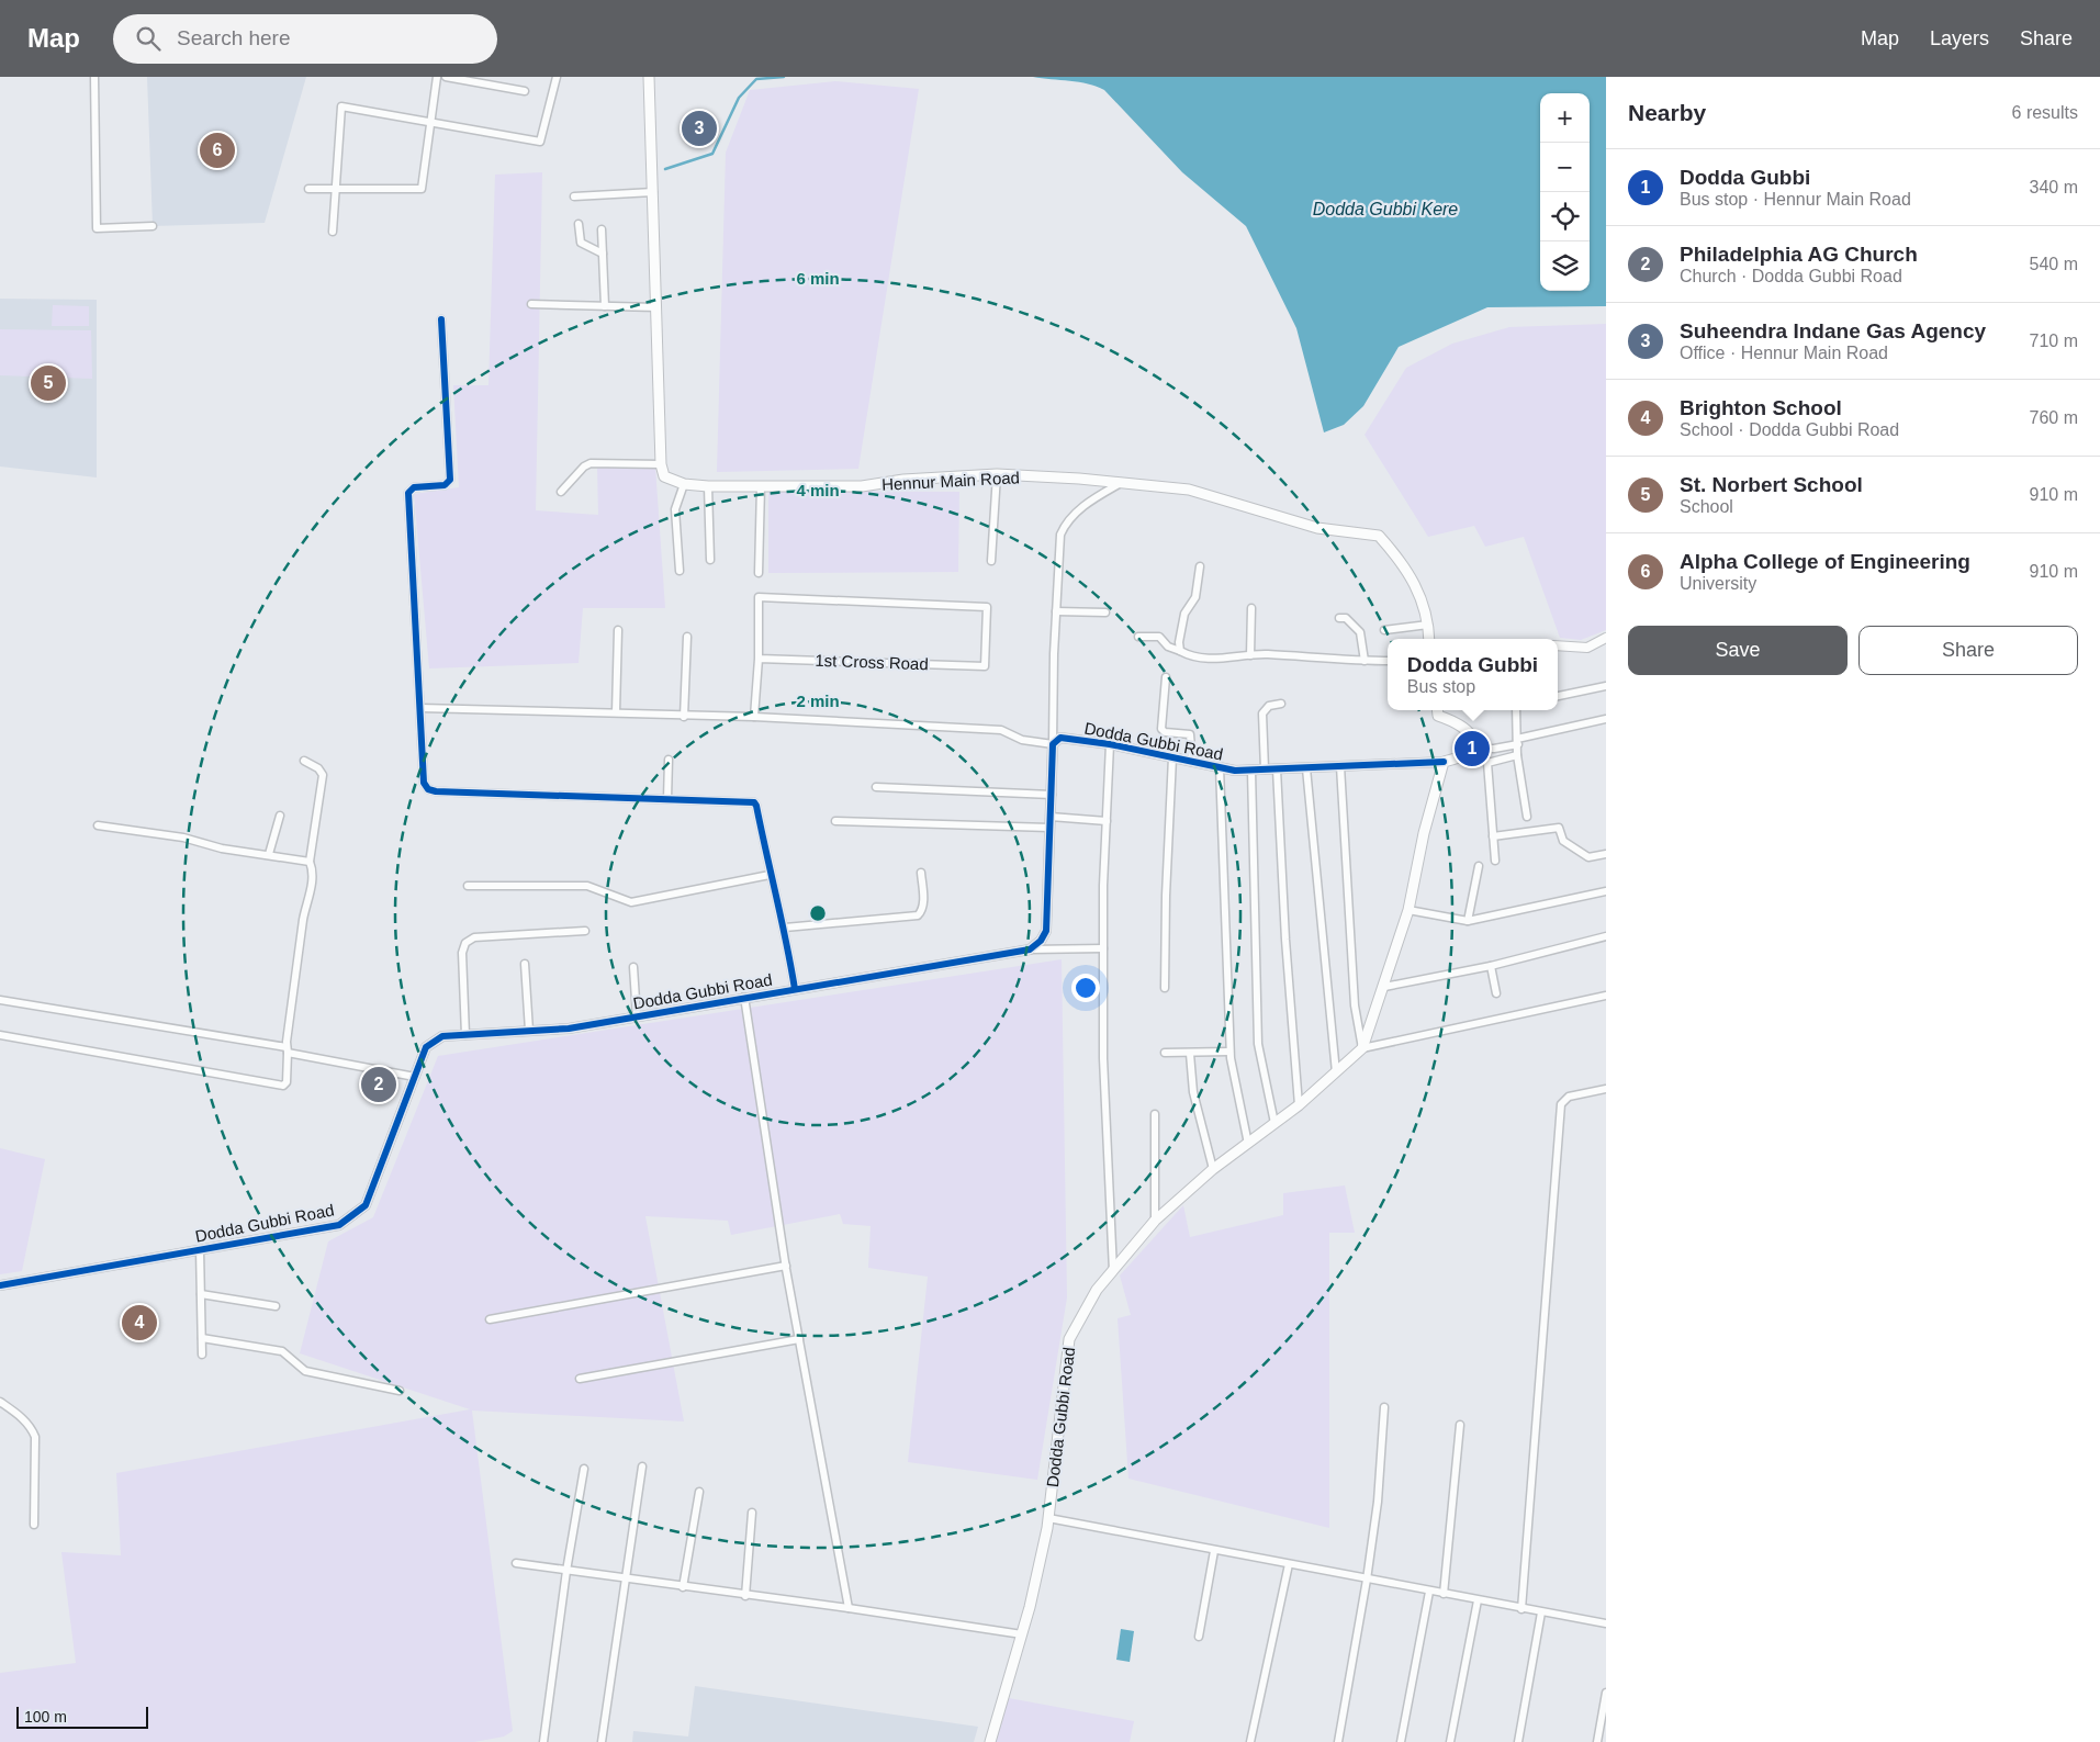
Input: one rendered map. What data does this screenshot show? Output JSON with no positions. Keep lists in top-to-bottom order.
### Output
{
  "streets": {
    "main road": ["Hennur Main Road", "Dodda Gubbi Road"],
    "street": ["1st Cross Road"]
  },
  "water": ["Dodda Gubbi Kere"],
  "scale_bar": "100 m",
  "page": {
    "header": "Map",
    "search": "Search here",
    "nav": ["Map", "Layers", "Share"],
    "heading": ["Nearby", "6 results"],
    "map_buttons": ["+", "−"],
    "pins": [
      "3",
      "6",
      "5",
      "1",
      "2",
      "4"
    ],
    "list": [
      {
        "mark": "1",
        "name": "Dodda Gubbi",
        "note": "Bus stop · Hennur Main Road",
        "value": "340 m"
      },
      {
        "mark": "2",
        "name": "Philadelphia AG Church",
        "note": "Church · Dodda Gubbi Road",
        "value": "540 m"
      },
      {
        "mark": "3",
        "name": "Suheendra Indane Gas Agency",
        "note": "Office · Hennur Main Road",
        "value": "710 m"
      },
      {
        "mark": "4",
        "name": "Brighton School",
        "note": "School · Dodda Gubbi Road",
        "value": "760 m"
      },
      {
        "mark": "5",
        "name": "St. Norbert School",
        "note": "School",
        "value": "910 m"
      },
      {
        "mark": "6",
        "name": "Alpha College of Engineering",
        "note": "University",
        "value": "910 m"
      }
    ],
    "buttons": ["Save", "Share"],
    "popup": ["Dodda Gubbi", "Bus stop"],
    "scale": "100 m"
  },
  "rings": ["6 min", "4 min", "2 min"]
}
